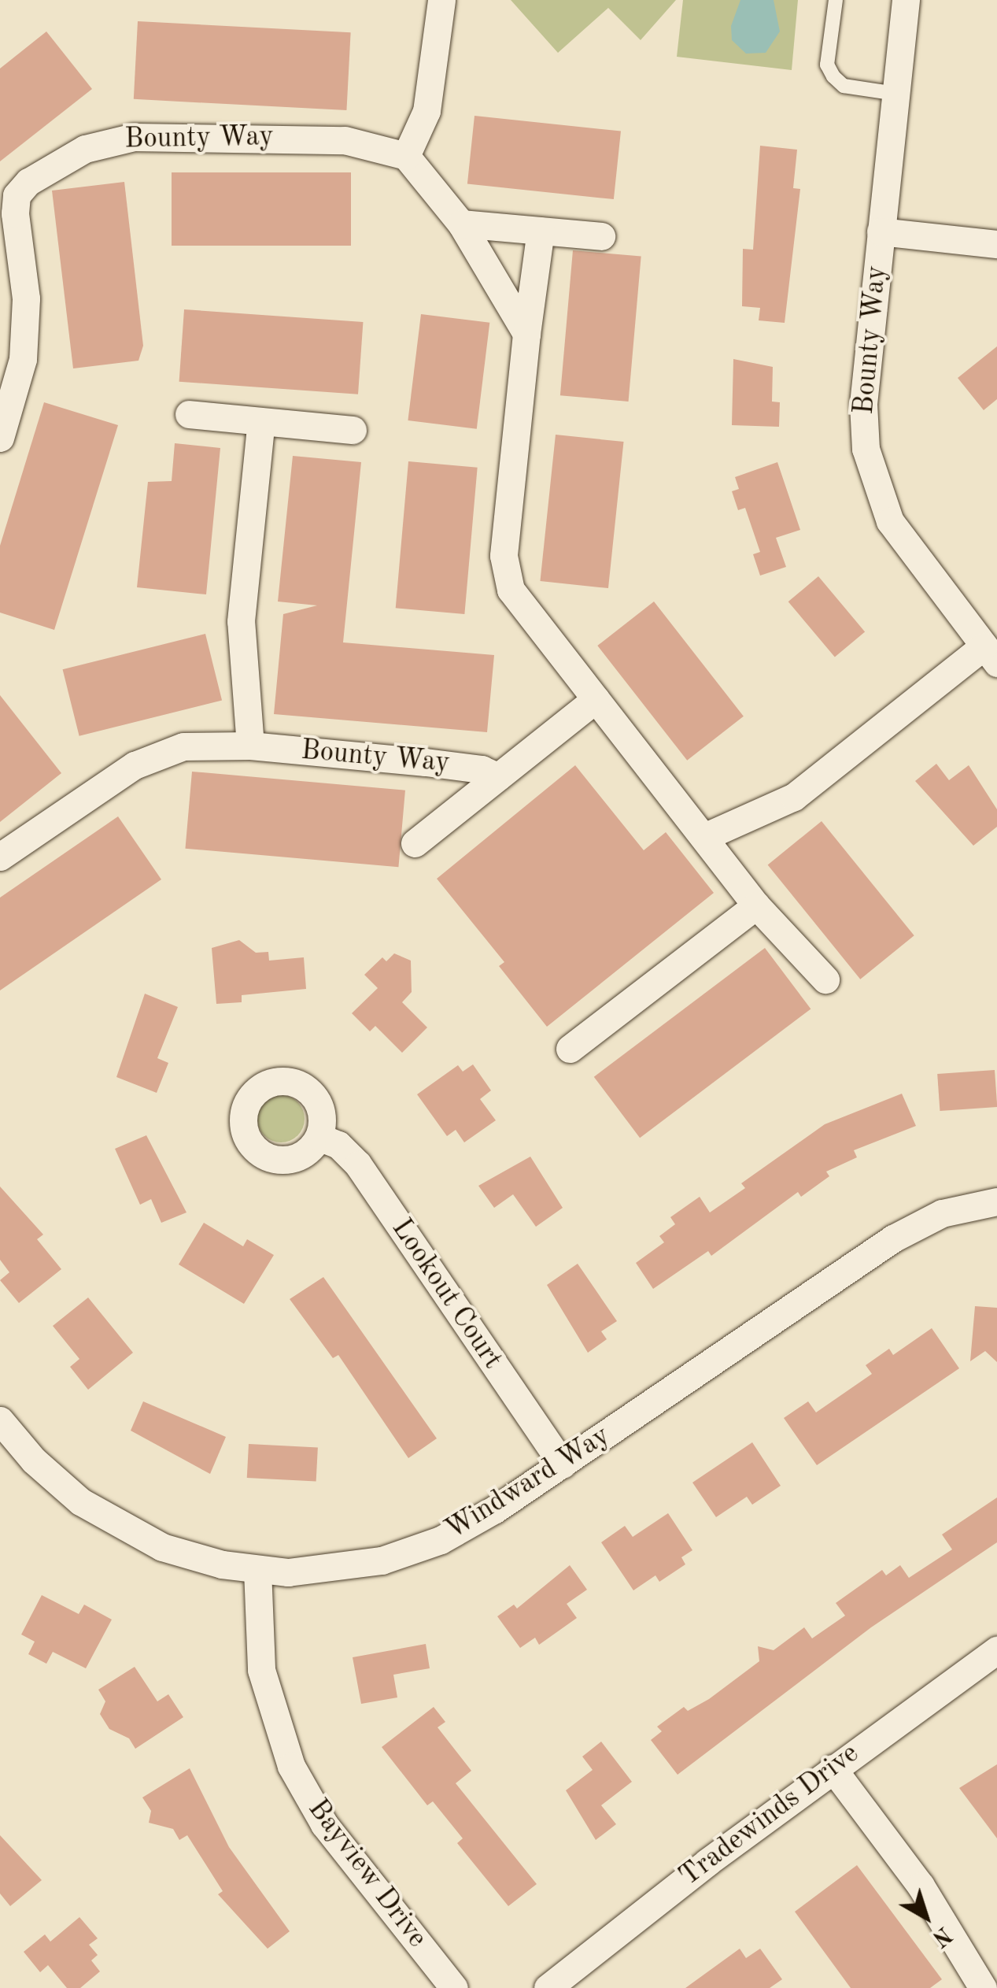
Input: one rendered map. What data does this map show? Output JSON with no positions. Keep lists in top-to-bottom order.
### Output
{
  "streets": {
    "street": [
      "Bounty Way",
      "Lookout Court",
      "Windward Way",
      "Tradewinds Drive",
      "Bayview Drive"
    ]
  },
  "crossings": [
    ["Lookout Court", "Windward Way"],
    ["Windward Way", "Bayview Drive"]
  ],
  "north": "bottom right"
}
